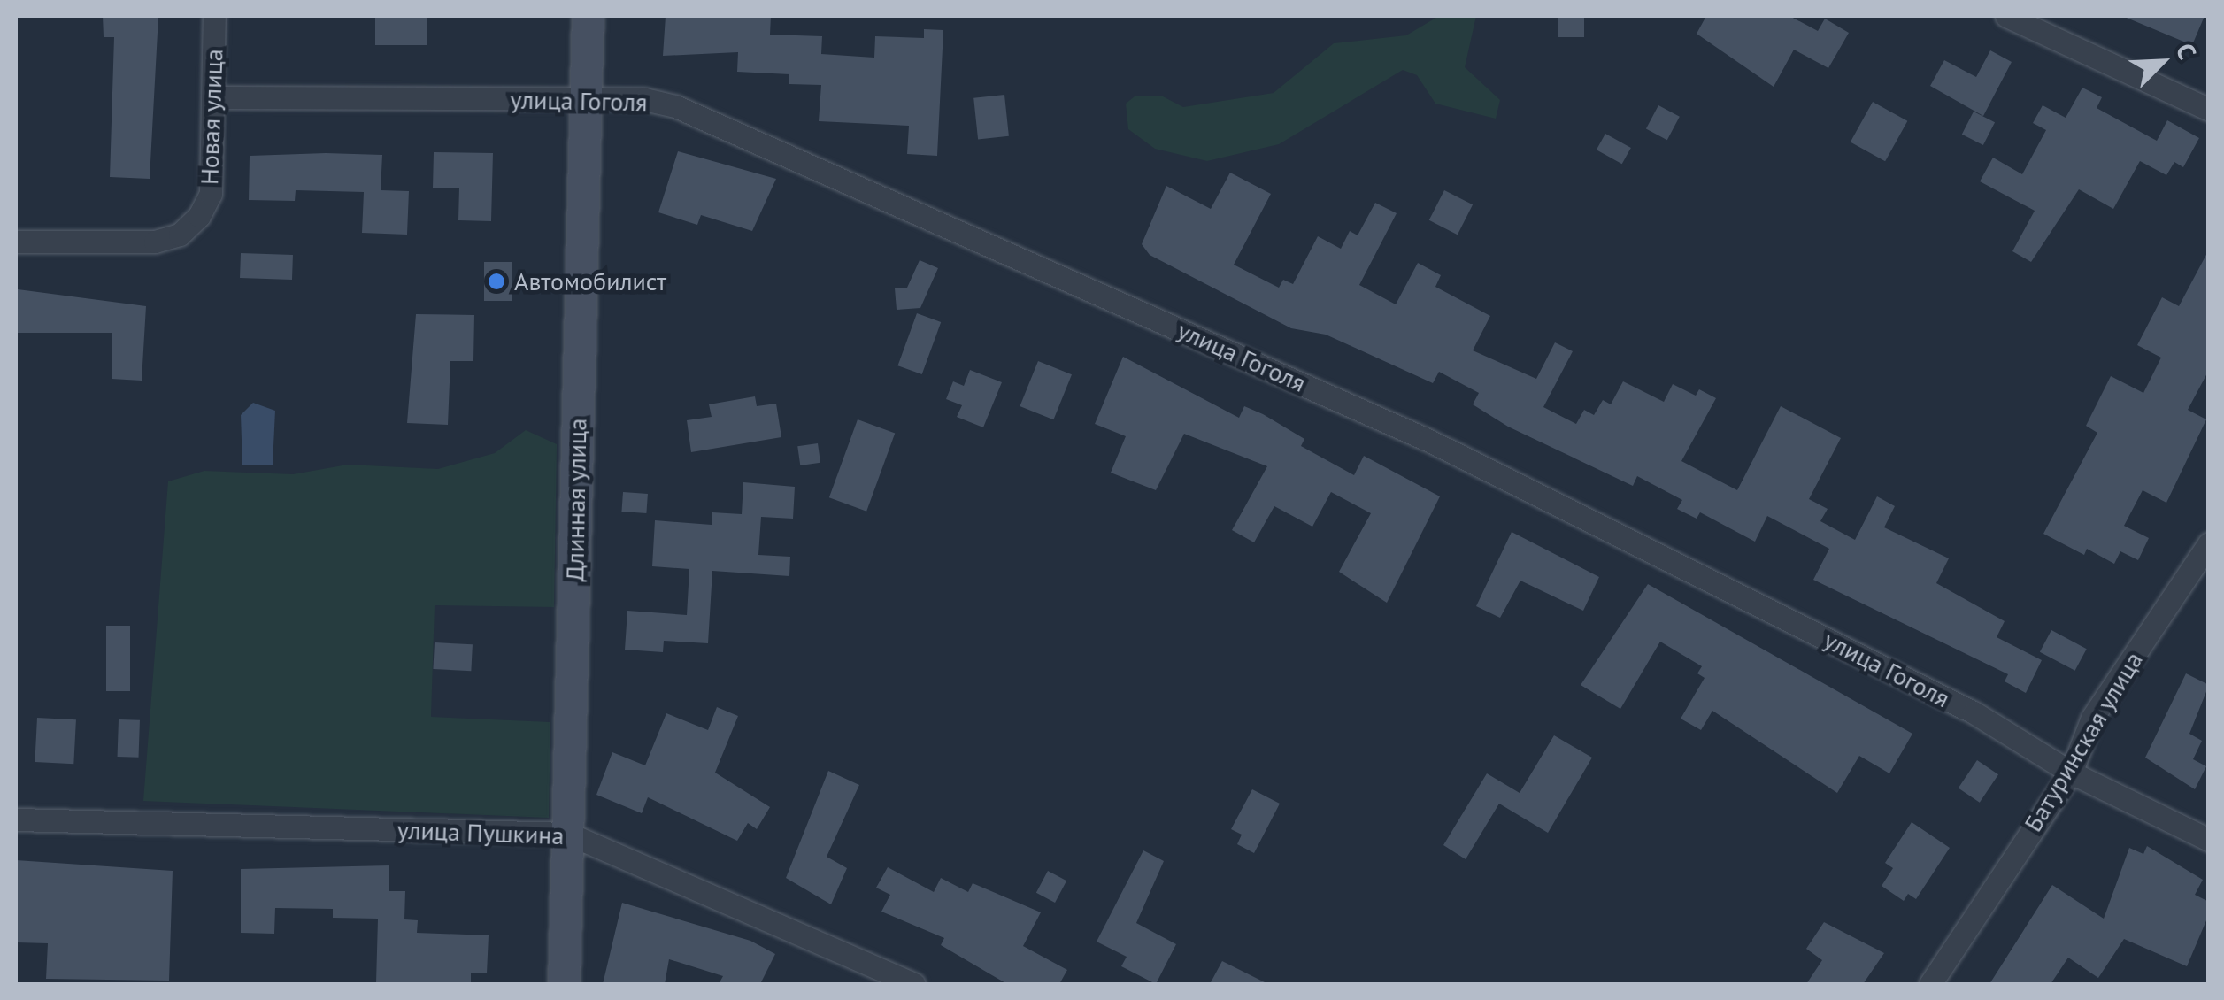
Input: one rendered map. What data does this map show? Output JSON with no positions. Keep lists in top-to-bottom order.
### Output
{
  "streets": {
    "street": [
      "улица Гоголя",
      "Новая улица",
      "Длинная улица",
      "Батуринская улица",
      "улица Пушкина"
    ]
  },
  "crossings": [
    ["улица Гоголя", "Новая улица"],
    ["улица Гоголя", "Длинная улица"],
    ["улица Гоголя", "Батуринская улица"],
    ["Длинная улица", "улица Пушкина"]
  ],
  "places": ["Автомобилист"],
  "north": "top right"
}
